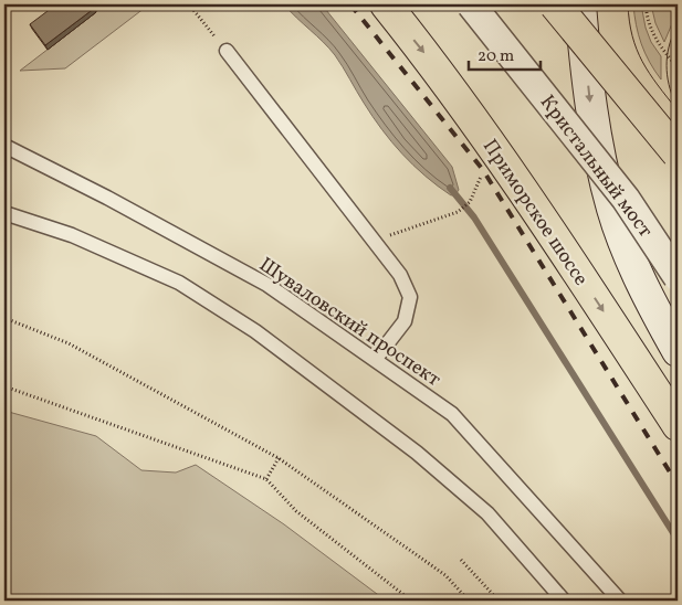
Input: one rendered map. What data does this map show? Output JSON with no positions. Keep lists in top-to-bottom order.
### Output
{
  "streets": {
    "main road": ["Приморское шоссе"],
    "street": ["Кристальный мост"],
    "lane": ["Шуваловский проспект"]
  },
  "scale_bar": "20 m"
}
